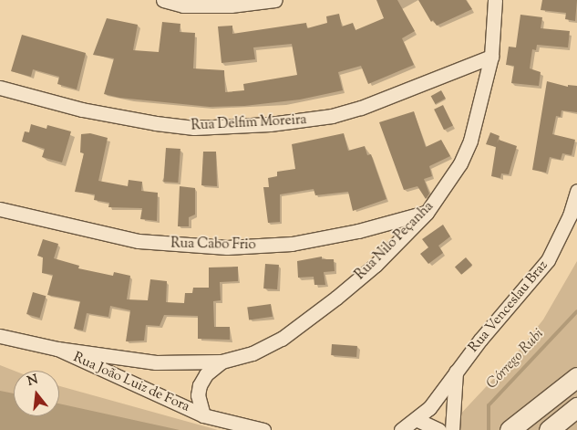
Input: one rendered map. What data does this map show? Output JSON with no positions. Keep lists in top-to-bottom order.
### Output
{
  "streets": {
    "street": [
      "Rua Delfim Moreira",
      "Rua Nilo Peçanha",
      "Rua Cabo Frio",
      "Rua Venceslau Braz",
      "Rua João Luiz de Fora"
    ]
  },
  "crossings": [
    ["Rua Delfim Moreira", "Rua Nilo Peçanha"],
    ["Rua Nilo Peçanha", "Rua Cabo Frio"]
  ],
  "water": ["Córrego Rubi"],
  "north": "top"
}
